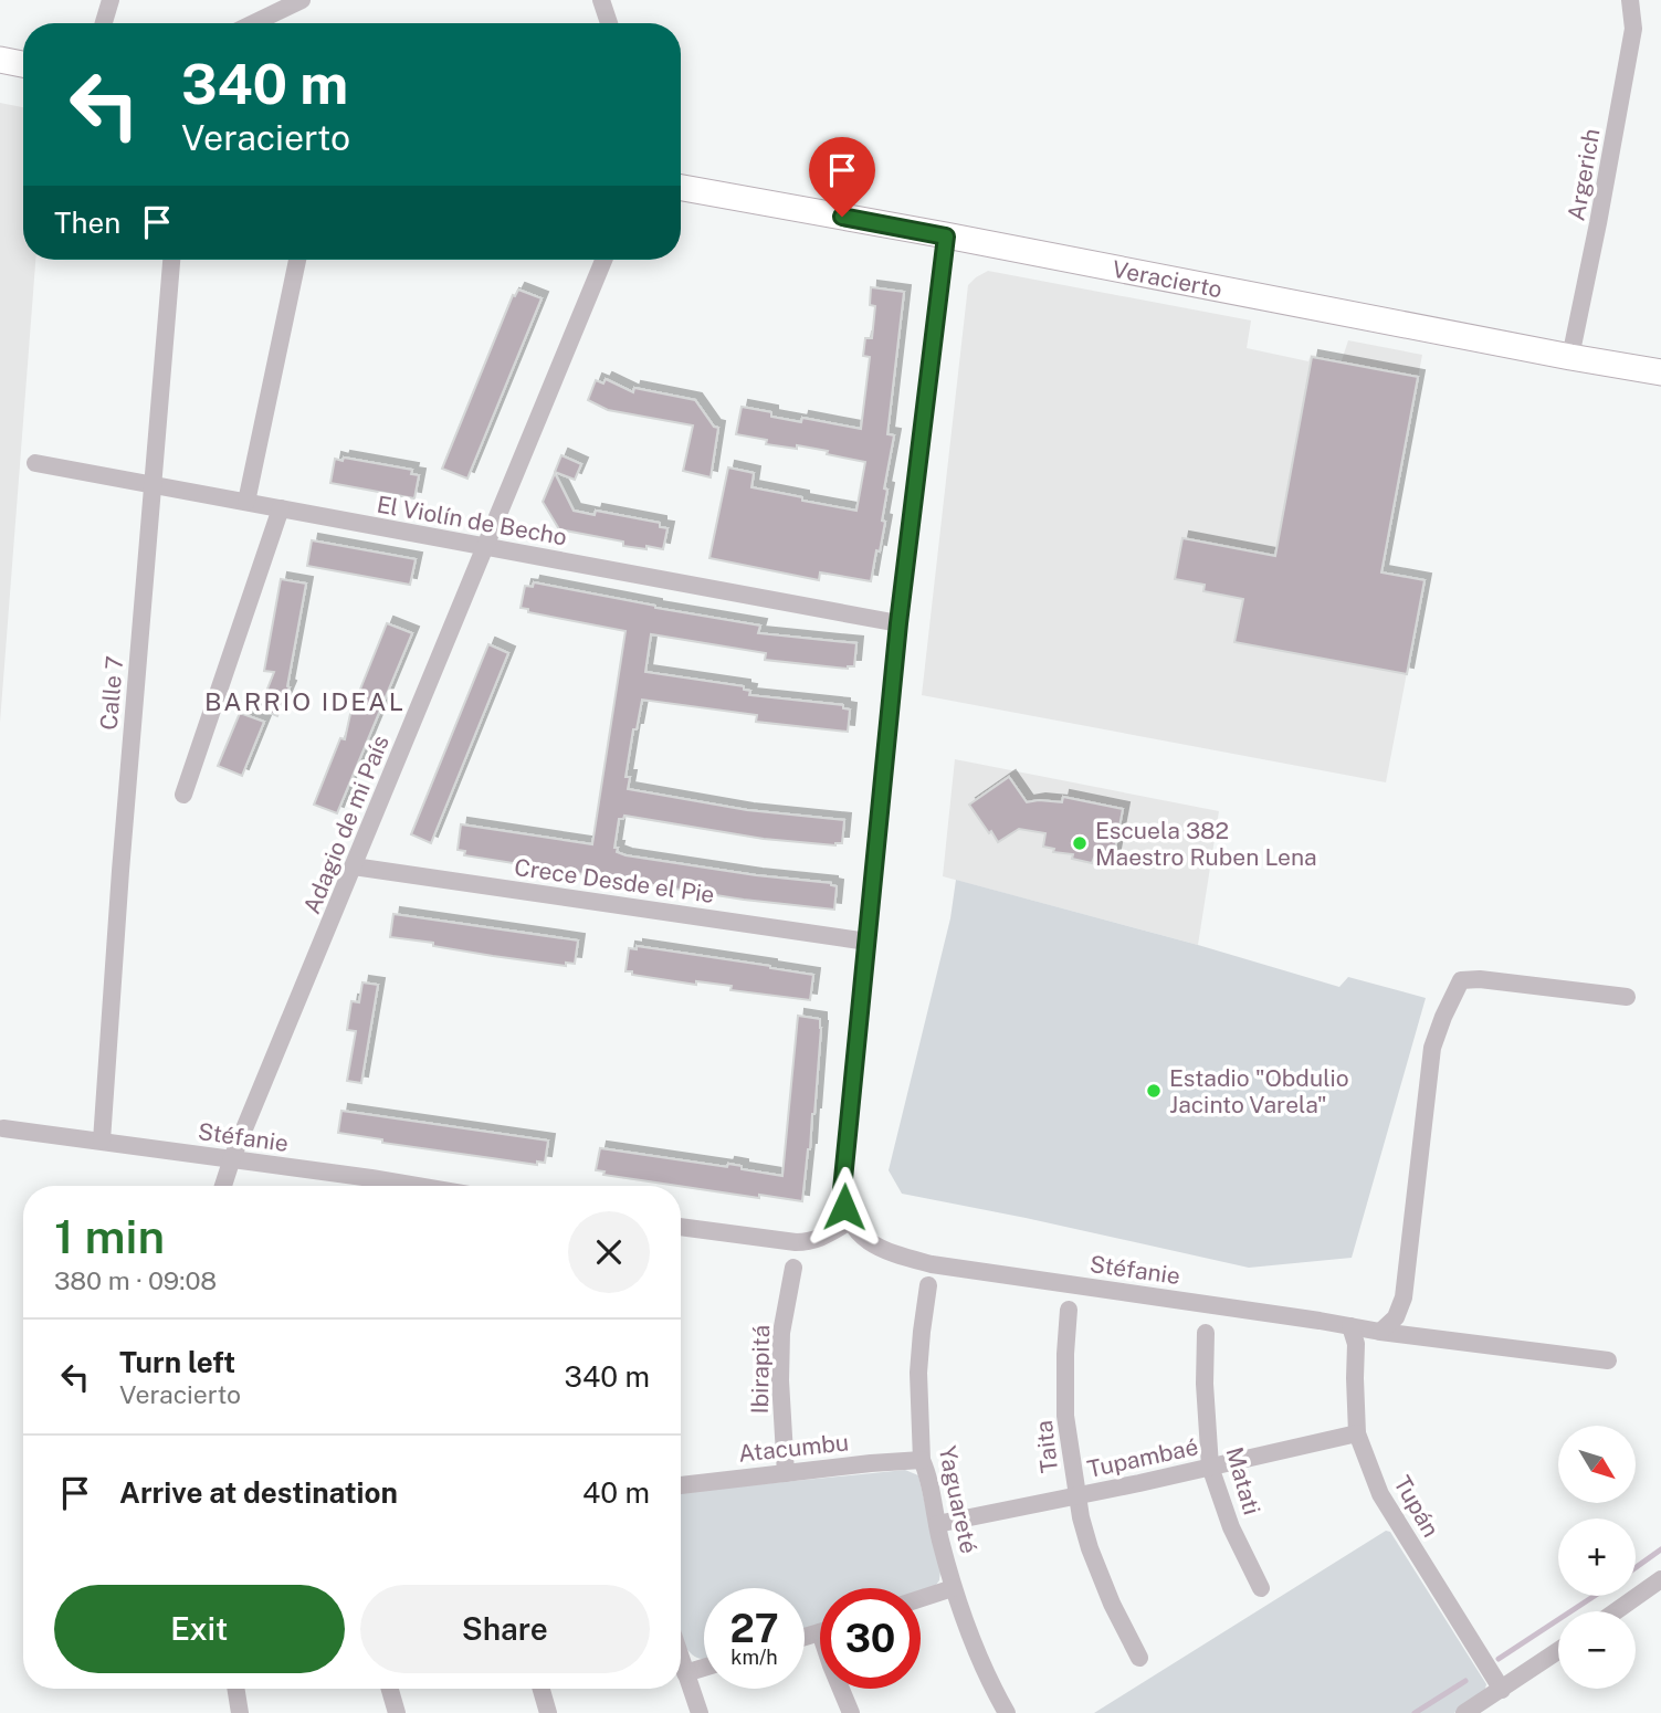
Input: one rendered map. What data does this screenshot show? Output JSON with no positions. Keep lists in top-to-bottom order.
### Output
{
  "streets": {
    "street": [
      "Argerich",
      "Veracierto",
      "El Violín de Becho",
      "Calle 7",
      "Adagio de mi País",
      "Crece Desde el Pie",
      "Stéfanie",
      "Ibirapitá",
      "Taita",
      "Atacumbu",
      "Tupambaé",
      "Matati",
      "Yaguareté",
      "Tupán"
    ]
  },
  "crossings": [
    ["Argerich", "Veracierto"],
    ["El Violín de Becho", "Calle 7"],
    ["El Violín de Becho", "Adagio de mi País"],
    ["Calle 7", "Stéfanie"],
    ["Adagio de mi País", "Crece Desde el Pie"],
    ["Adagio de mi País", "Stéfanie"],
    ["Stéfanie", "Tupán"],
    ["Ibirapitá", "Atacumbu"],
    ["Taita", "Tupambaé"],
    ["Atacumbu", "Yaguareté"],
    ["Tupambaé", "Matati"],
    ["Tupambaé", "Yaguareté"],
    ["Tupambaé", "Tupán"]
  ],
  "districts": ["BARRIO IDEAL"],
  "places": ["Escuela 382 Maestro Ruben Lena", "Estadio \"Obdulio Jacinto Varela\""],
  "north": "bottom right",
  "page": {
    "turn": ["340 m", "Veracierto"],
    "then": "Then",
    "heading": ["1 min", "380 m · 09:08"],
    "list": [
      {
        "name": "Turn left",
        "note": "Veracierto",
        "value": "340 m"
      },
      {
        "name": "Arrive at destination",
        "value": "40 m"
      }
    ],
    "map_buttons": ["+", "−"],
    "buttons": ["Exit", "Share"],
    "speed": "27 km/h",
    "limit": "30"
  }
}
